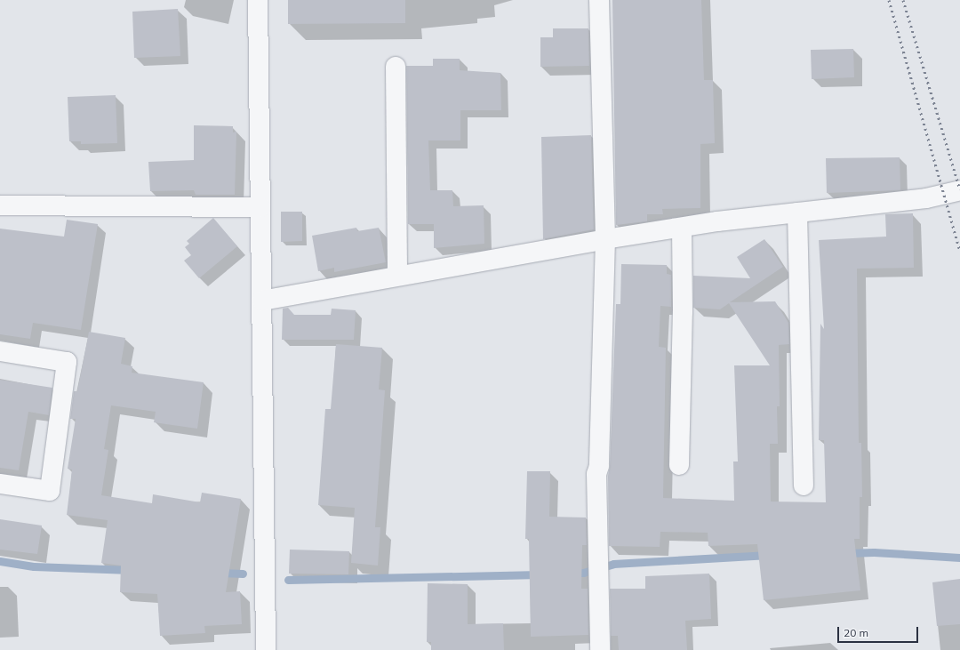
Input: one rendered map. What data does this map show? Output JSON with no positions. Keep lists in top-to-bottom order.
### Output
{
  "scale_bar": "20 m"
}
